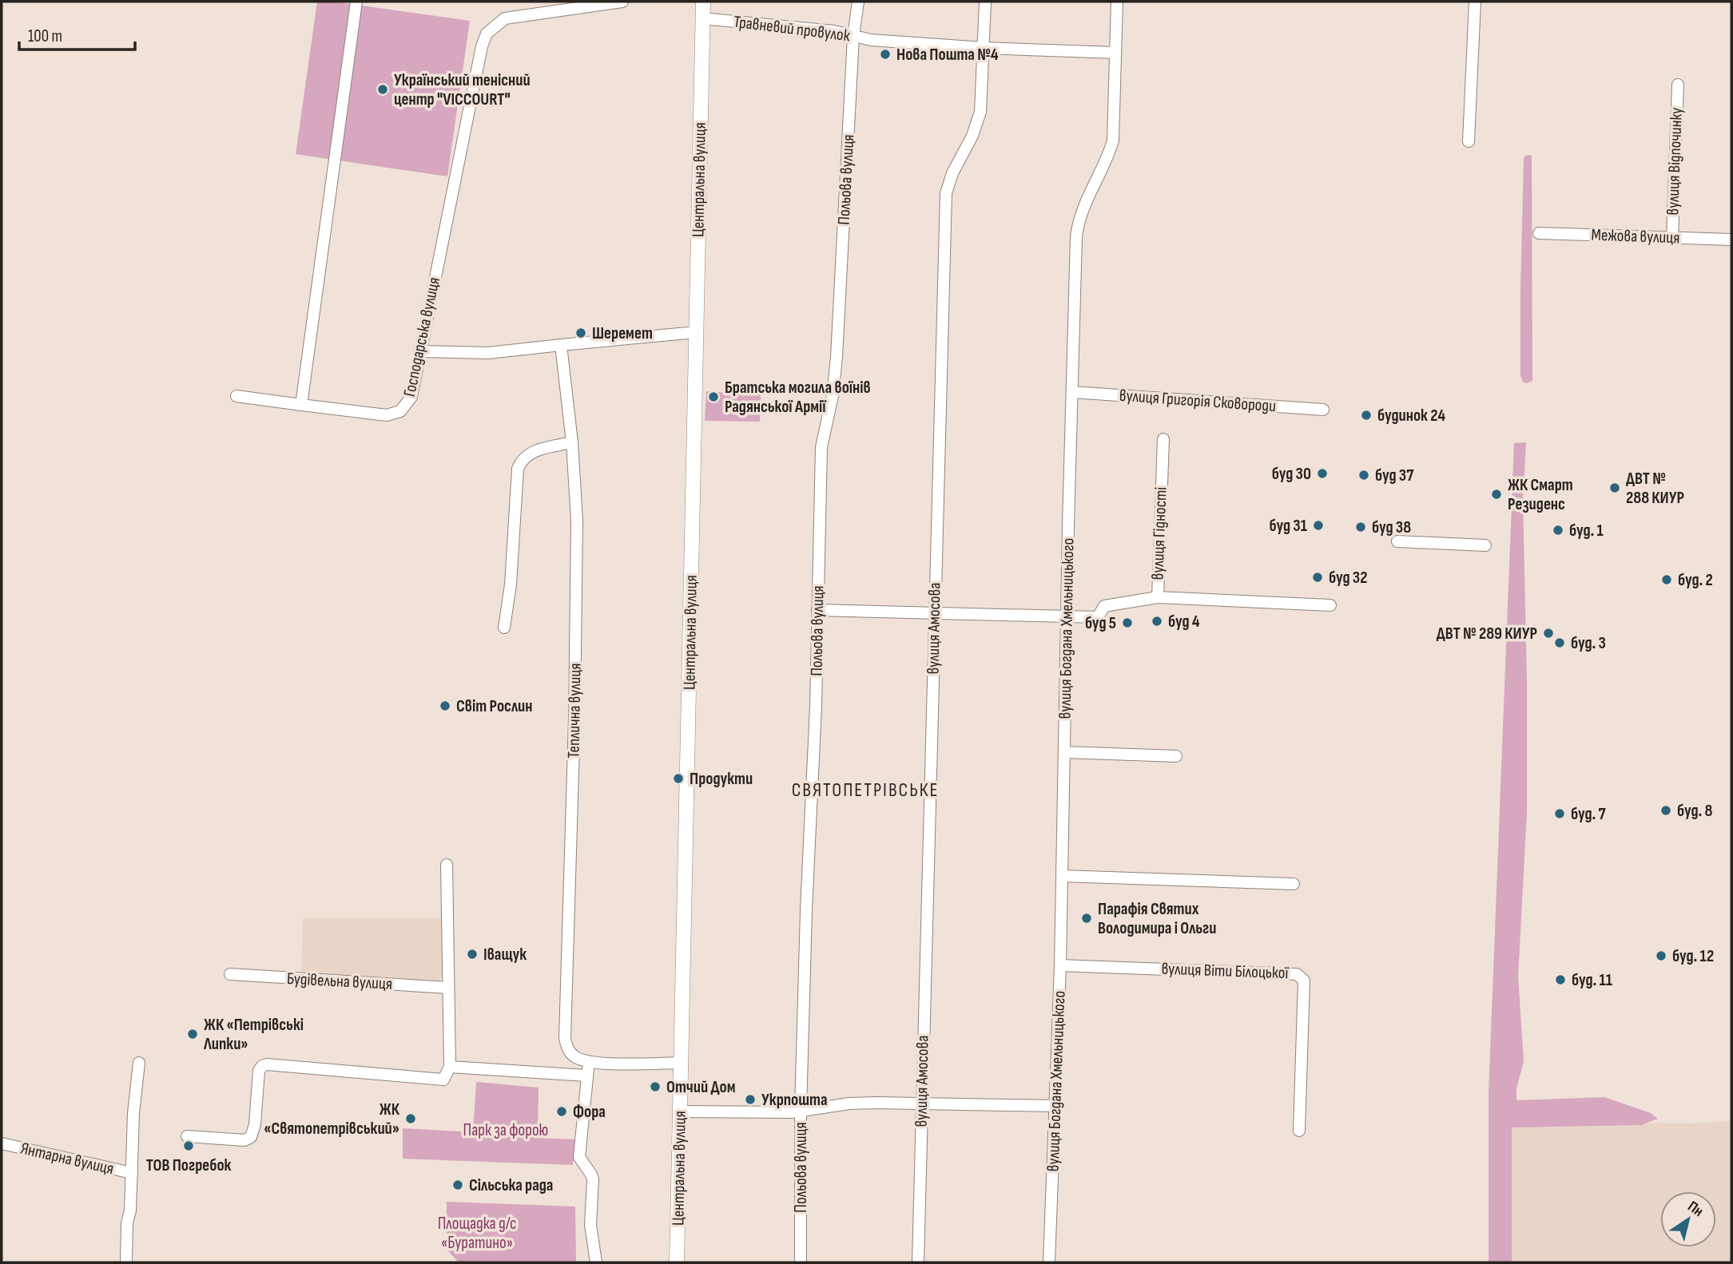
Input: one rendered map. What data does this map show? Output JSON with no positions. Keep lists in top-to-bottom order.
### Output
{
  "streets": {
    "main road": ["Центральна вулиця"],
    "street": [
      "Травневий провулок",
      "вулиця Відпочинку",
      "Польова вулиця",
      "Межова вулиця",
      "Господарська вулиця",
      "вулиця Григорія Сковороди",
      "вулиця Гідності",
      "вулиця Амосова",
      "вулиця Богдана Хмельницького",
      "Теплична вулиця",
      "вулиця Віти Білоцької",
      "Будівельна вулиця",
      "Янтарна вулиця"
    ]
  },
  "crossings": [
    ["Травневий провулок", "Центральна вулиця"],
    ["Травневий провулок", "Польова вулиця"],
    ["Травневий провулок", "вулиця Амосова"],
    ["Травневий провулок", "вулиця Богдана Хмельницького"],
    ["вулиця Відпочинку", "Межова вулиця"],
    ["вулиця Григорія Сковороди", "вулиця Богдана Хмельницького"],
    ["вулиця Гідності", "вулиця Богдана Хмельницького"],
    ["вулиця Богдана Хмельницького", "вулиця Віти Білоцької"]
  ],
  "districts": ["СВЯТОПЕТРІВСЬКЕ"],
  "parks": ["Парк за форою", "Площадка д/с «Буратино»"],
  "places": [
    "Нова Пошта №4",
    "Український тенісний центр \"VICCOURT\"",
    "Шеремет",
    "Братська могила воїнів Радянської Армії",
    "будинок 24",
    "буд 30",
    "буд 37",
    "ДВТ № 288 КИУР",
    "ЖК Смарт Резиденс",
    "буд 31",
    "буд 38",
    "буд. 1",
    "буд 32",
    "буд. 2",
    "буд 4",
    "буд 5",
    "ДВТ № 289 КИУР",
    "буд. 3",
    "Світ Рослин",
    "Продукти",
    "буд. 8",
    "буд. 7",
    "Парафія Святих Володимира і Ольги",
    "Іващук",
    "буд. 12",
    "буд. 11",
    "ЖК «Петрівські Липки»",
    "Отчий Дом",
    "Укрпошта",
    "Фора",
    "ЖК «Святопетрівський»",
    "ТОВ Погребок",
    "Сільська рада"
  ],
  "scale_bar": "100 m",
  "north": "top right"
}
